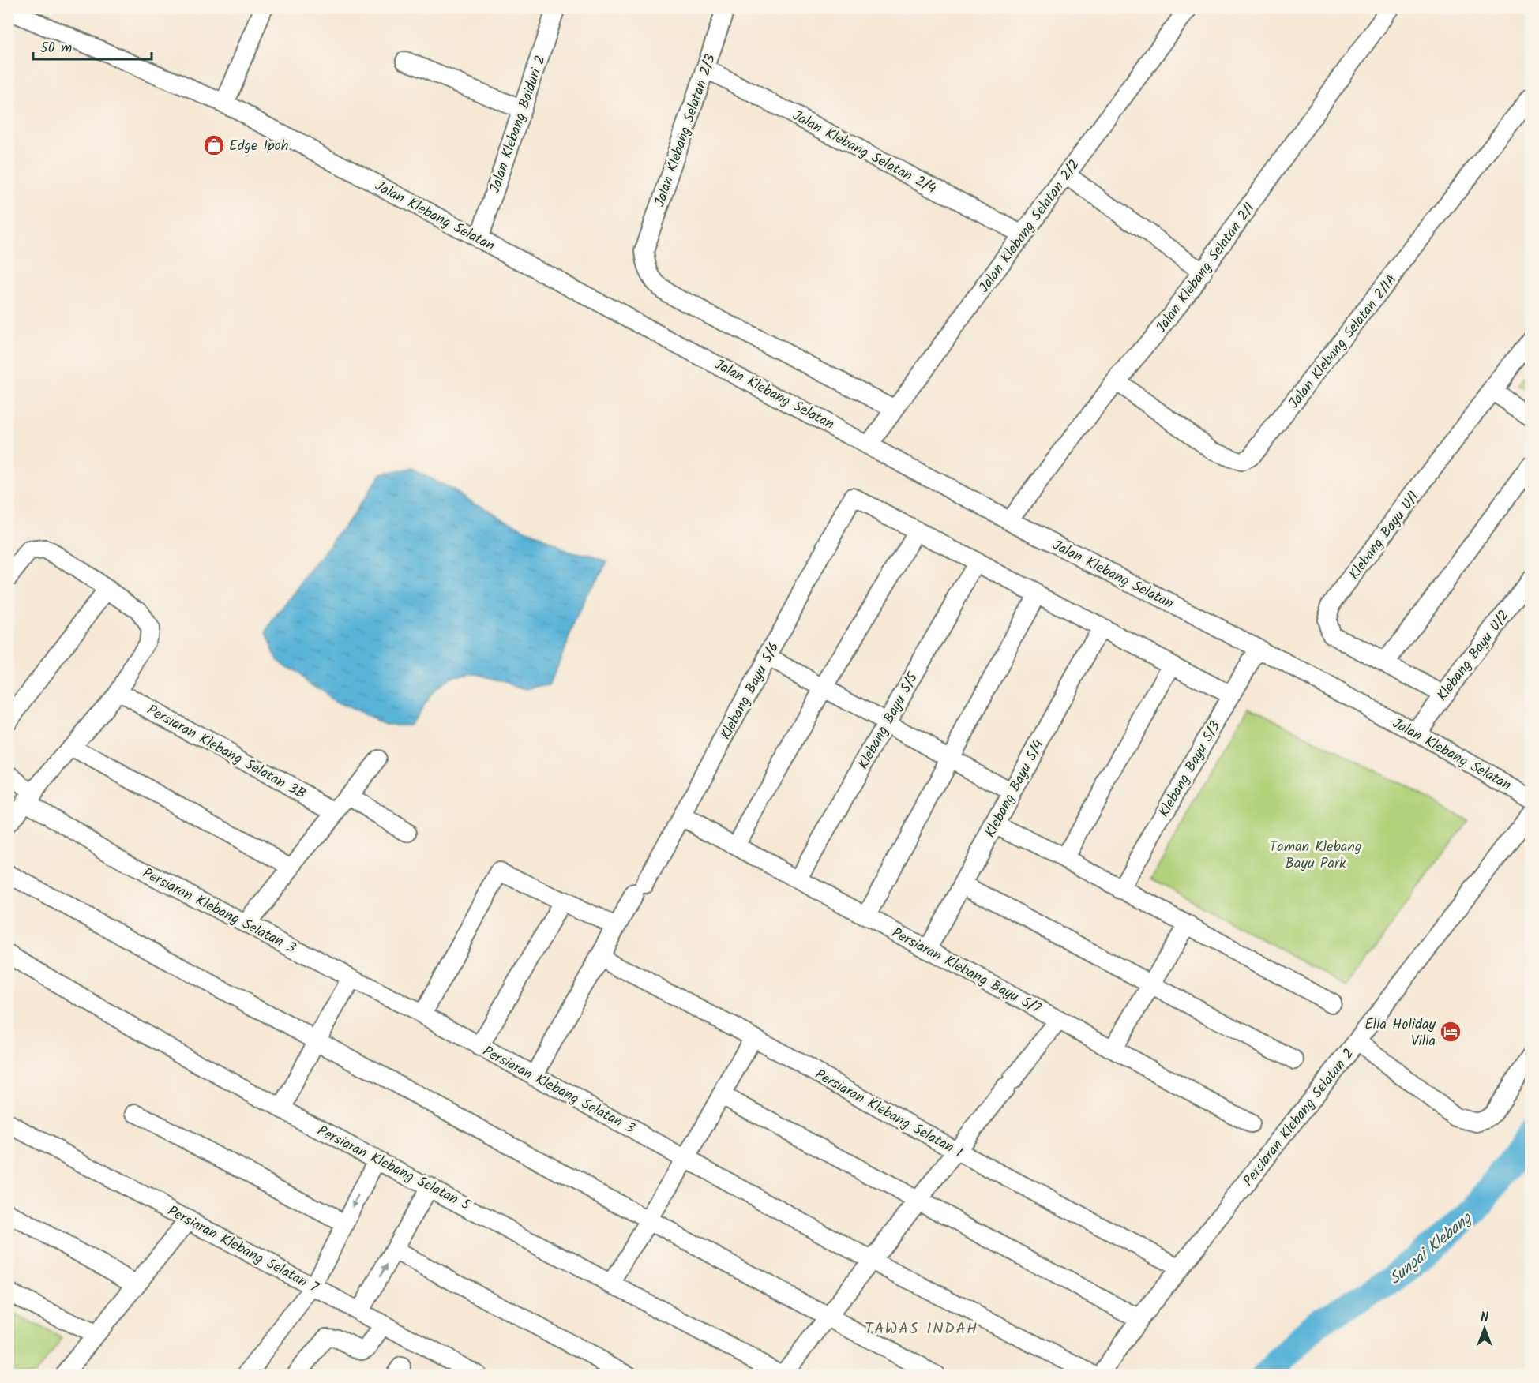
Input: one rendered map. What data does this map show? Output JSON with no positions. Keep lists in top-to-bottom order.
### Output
{
  "streets": {
    "street": [
      "Jalan Klebang Baiduri 2",
      "Jalan Klebang Selatan 2/3",
      "Jalan Klebang Selatan 2/4",
      "Jalan Klebang Selatan",
      "Jalan Klebang Selatan 2/2",
      "Jalan Klebang Selatan 2/1",
      "Jalan Klebang Selatan 2/1A",
      "Klebang Bayu U/1",
      "Klebang Bayu U/2",
      "Klebang Bayu S/6",
      "Klebang Bayu S/5",
      "Persiaran Klebang Selatan 3B",
      "Klebang Bayu S/3",
      "Klebang Bayu S/4",
      "Persiaran Klebang Selatan 3",
      "Persiaran Klebang Bayu S/7",
      "Persiaran Klebang Selatan 1",
      "Persiaran Klebang Selatan 2",
      "Persiaran Klebang Selatan 5",
      "Persiaran Klebang Selatan 7"
    ]
  },
  "crossings": [
    ["Jalan Klebang Baiduri 2", "Jalan Klebang Selatan"],
    ["Jalan Klebang Selatan 2/3", "Jalan Klebang Selatan 2/4"],
    ["Jalan Klebang Selatan 2/3", "Jalan Klebang Selatan 2/2"],
    ["Jalan Klebang Selatan 2/4", "Jalan Klebang Selatan 2/2"],
    ["Jalan Klebang Selatan", "Jalan Klebang Selatan 2/2"],
    ["Jalan Klebang Selatan", "Jalan Klebang Selatan 2/1"],
    ["Jalan Klebang Selatan", "Klebang Bayu U/2"],
    ["Jalan Klebang Selatan", "Klebang Bayu S/3"],
    ["Jalan Klebang Selatan 2/1", "Jalan Klebang Selatan 2/1A"],
    ["Klebang Bayu U/1", "Klebang Bayu U/2"],
    ["Klebang Bayu S/6", "Persiaran Klebang Selatan 3"],
    ["Klebang Bayu S/6", "Persiaran Klebang Bayu S/7"],
    ["Klebang Bayu S/6", "Persiaran Klebang Selatan 1"],
    ["Klebang Bayu S/5", "Persiaran Klebang Bayu S/7"],
    ["Klebang Bayu S/4", "Persiaran Klebang Bayu S/7"],
    ["Persiaran Klebang Selatan 1", "Persiaran Klebang Selatan 2"]
  ],
  "districts": ["TAWAS INDAH"],
  "water": ["Sungai Klebang"],
  "parks": ["Taman Klebang Bayu Park"],
  "places": {
    "shop": ["Edge Ipoh"],
    "hotel": ["Ella Holiday Villa"]
  },
  "scale_bar": "50 m",
  "north": "top"
}
